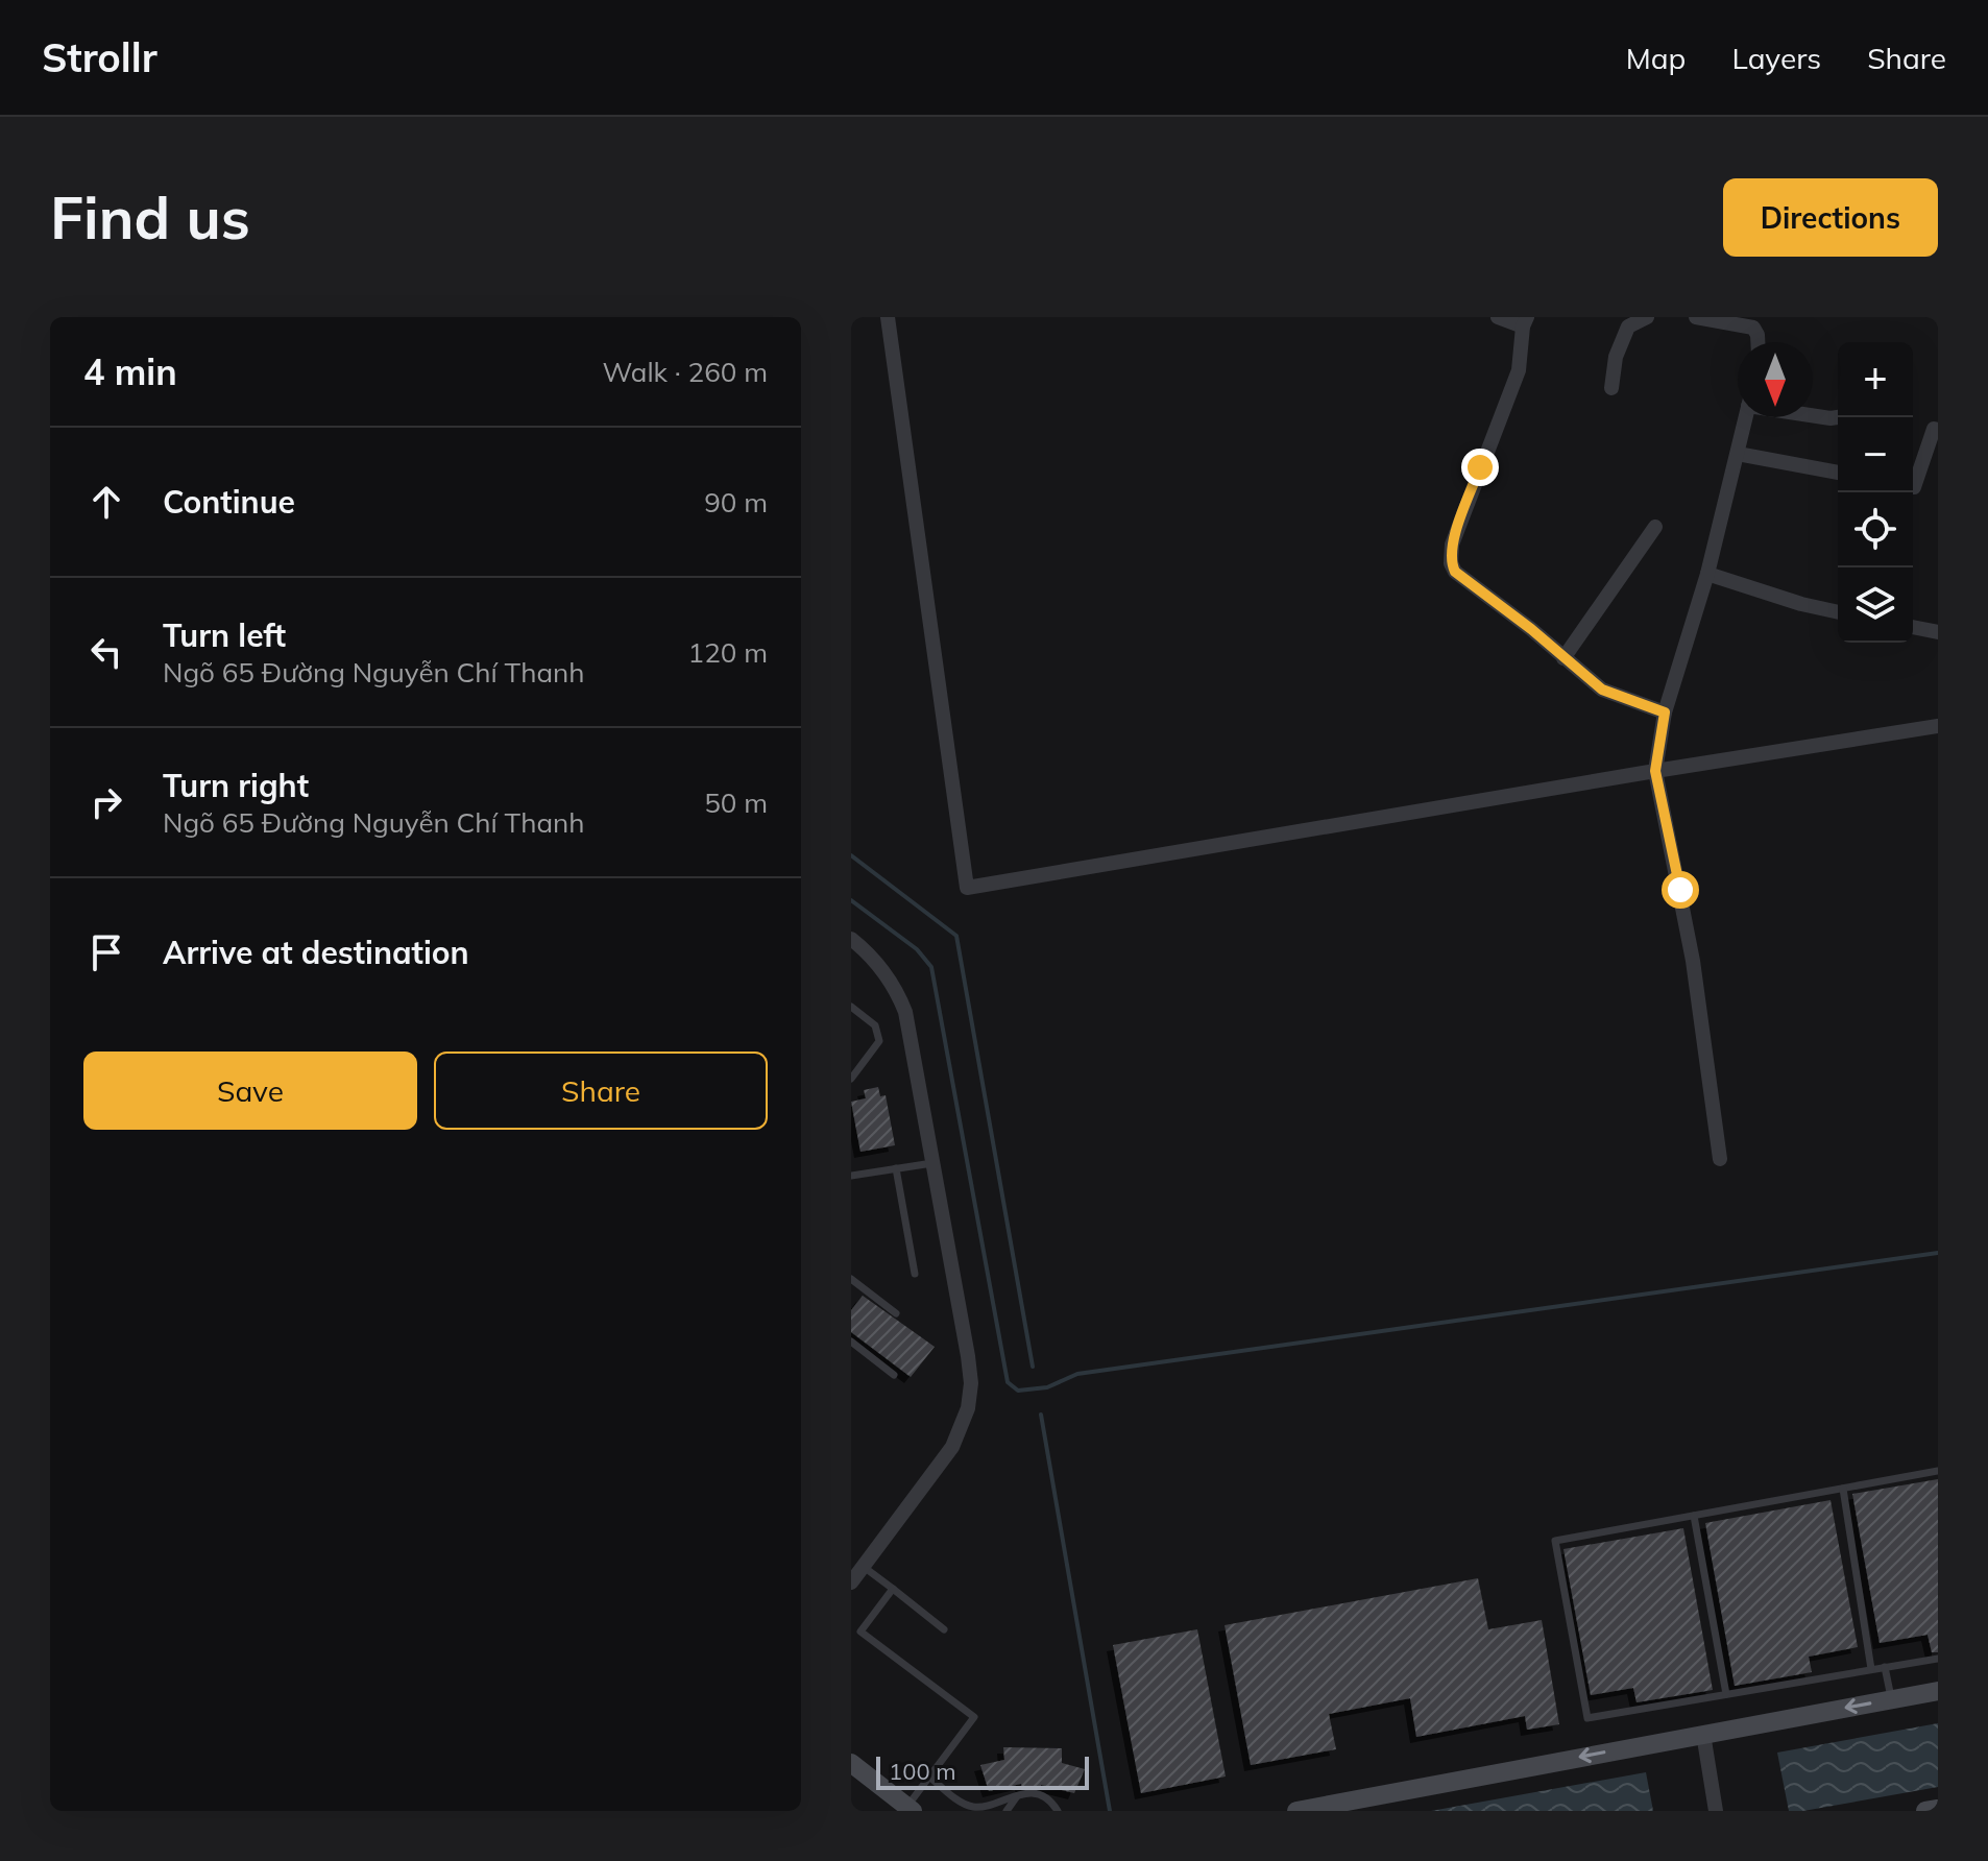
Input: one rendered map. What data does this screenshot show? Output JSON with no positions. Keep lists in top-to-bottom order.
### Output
{
  "scale_bar": "100 m",
  "north": "bottom",
  "page": {
    "header": "Strollr",
    "nav": ["Map", "Layers", "Share"],
    "buttons": [
      "Directions",
      ["Save", "Share"]
    ],
    "title": "Find us",
    "heading": ["4 min", "Walk · 260 m"],
    "map_buttons": ["+", "−"],
    "list": [
      ["Continue", "90 m"],
      ["Turn left", "Ngõ 65 Đường Nguyễn Chí Thanh", "120 m"],
      ["Turn right", "Ngõ 65 Đường Nguyễn Chí Thanh", "50 m"],
      "Arrive at destination"
    ],
    "scale": "100 m"
  }
}
